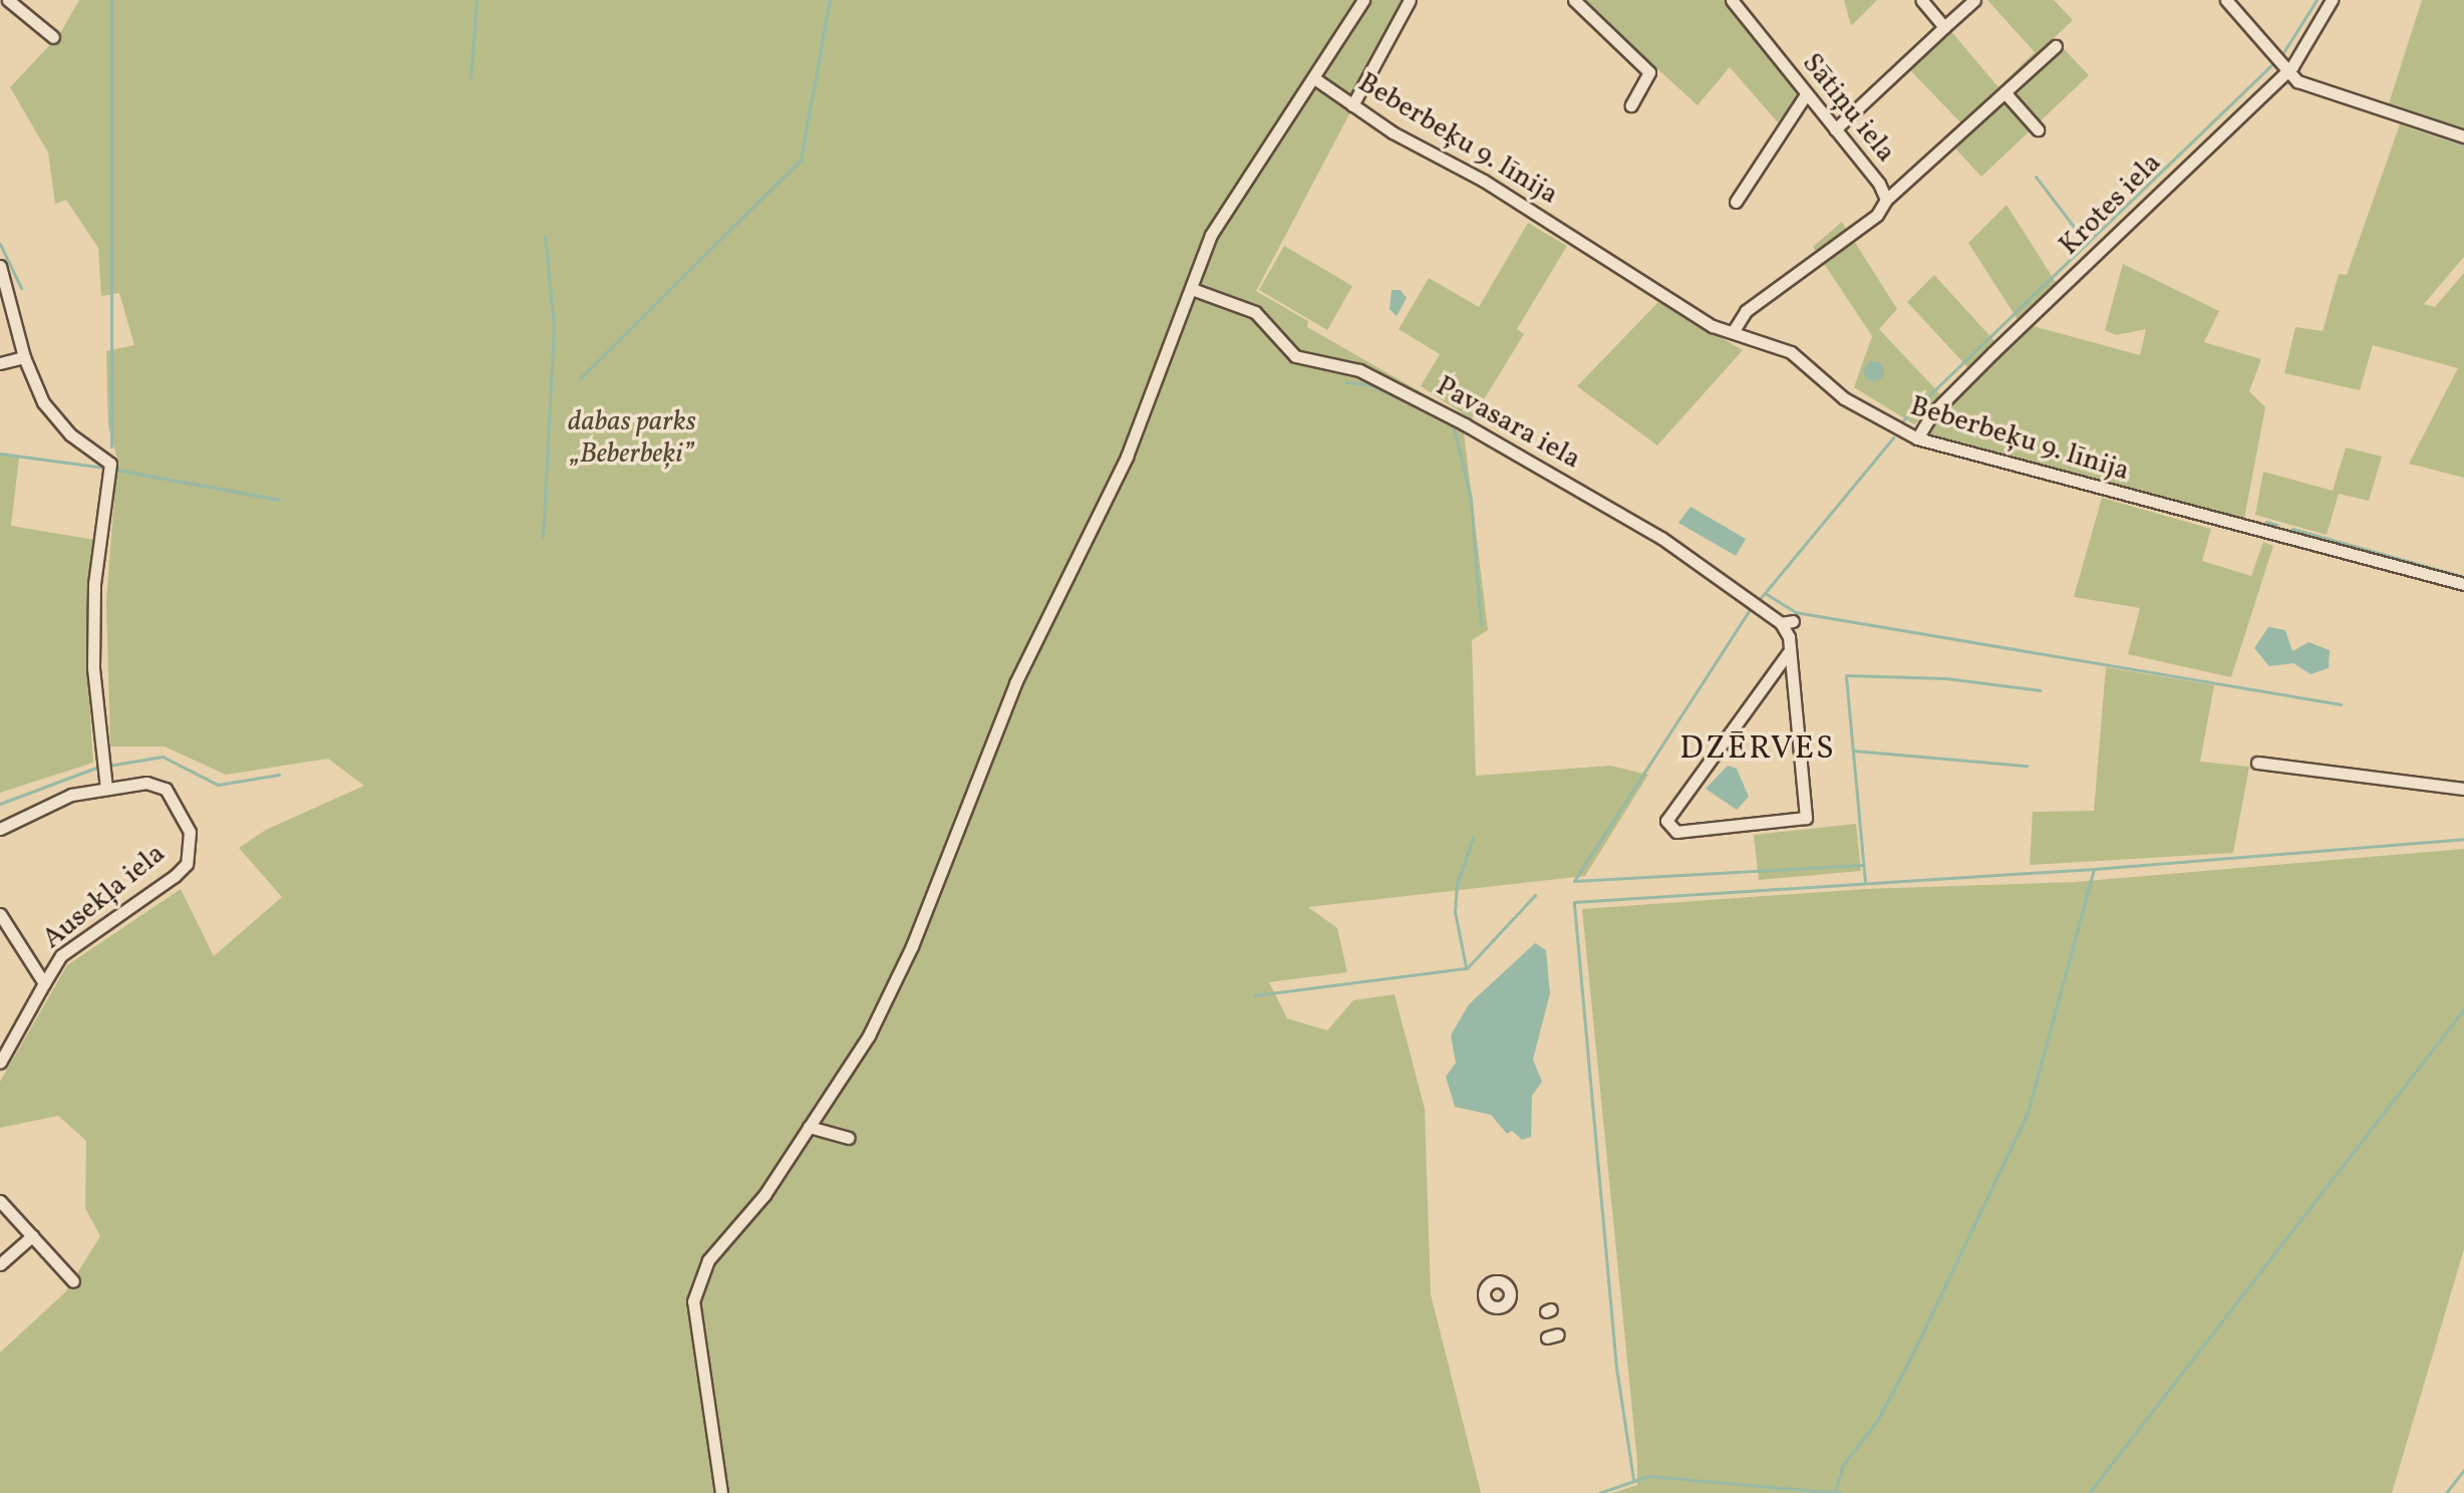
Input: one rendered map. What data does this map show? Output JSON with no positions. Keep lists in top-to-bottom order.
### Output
{
  "streets": {
    "street": [
      "Sātiņu iela",
      "Beberbeķu 9. līnija",
      "Krotes iela",
      "Pavasara iela",
      "Ausekļa iela"
    ]
  },
  "crossings": [
    ["Sātiņu iela", "Beberbeķu 9. līnija"],
    ["Beberbeķu 9. līnija", "Krotes iela"]
  ],
  "districts": ["DZĒRVES"],
  "parks": ["dabas parks „Beberbeķi”"]
}
